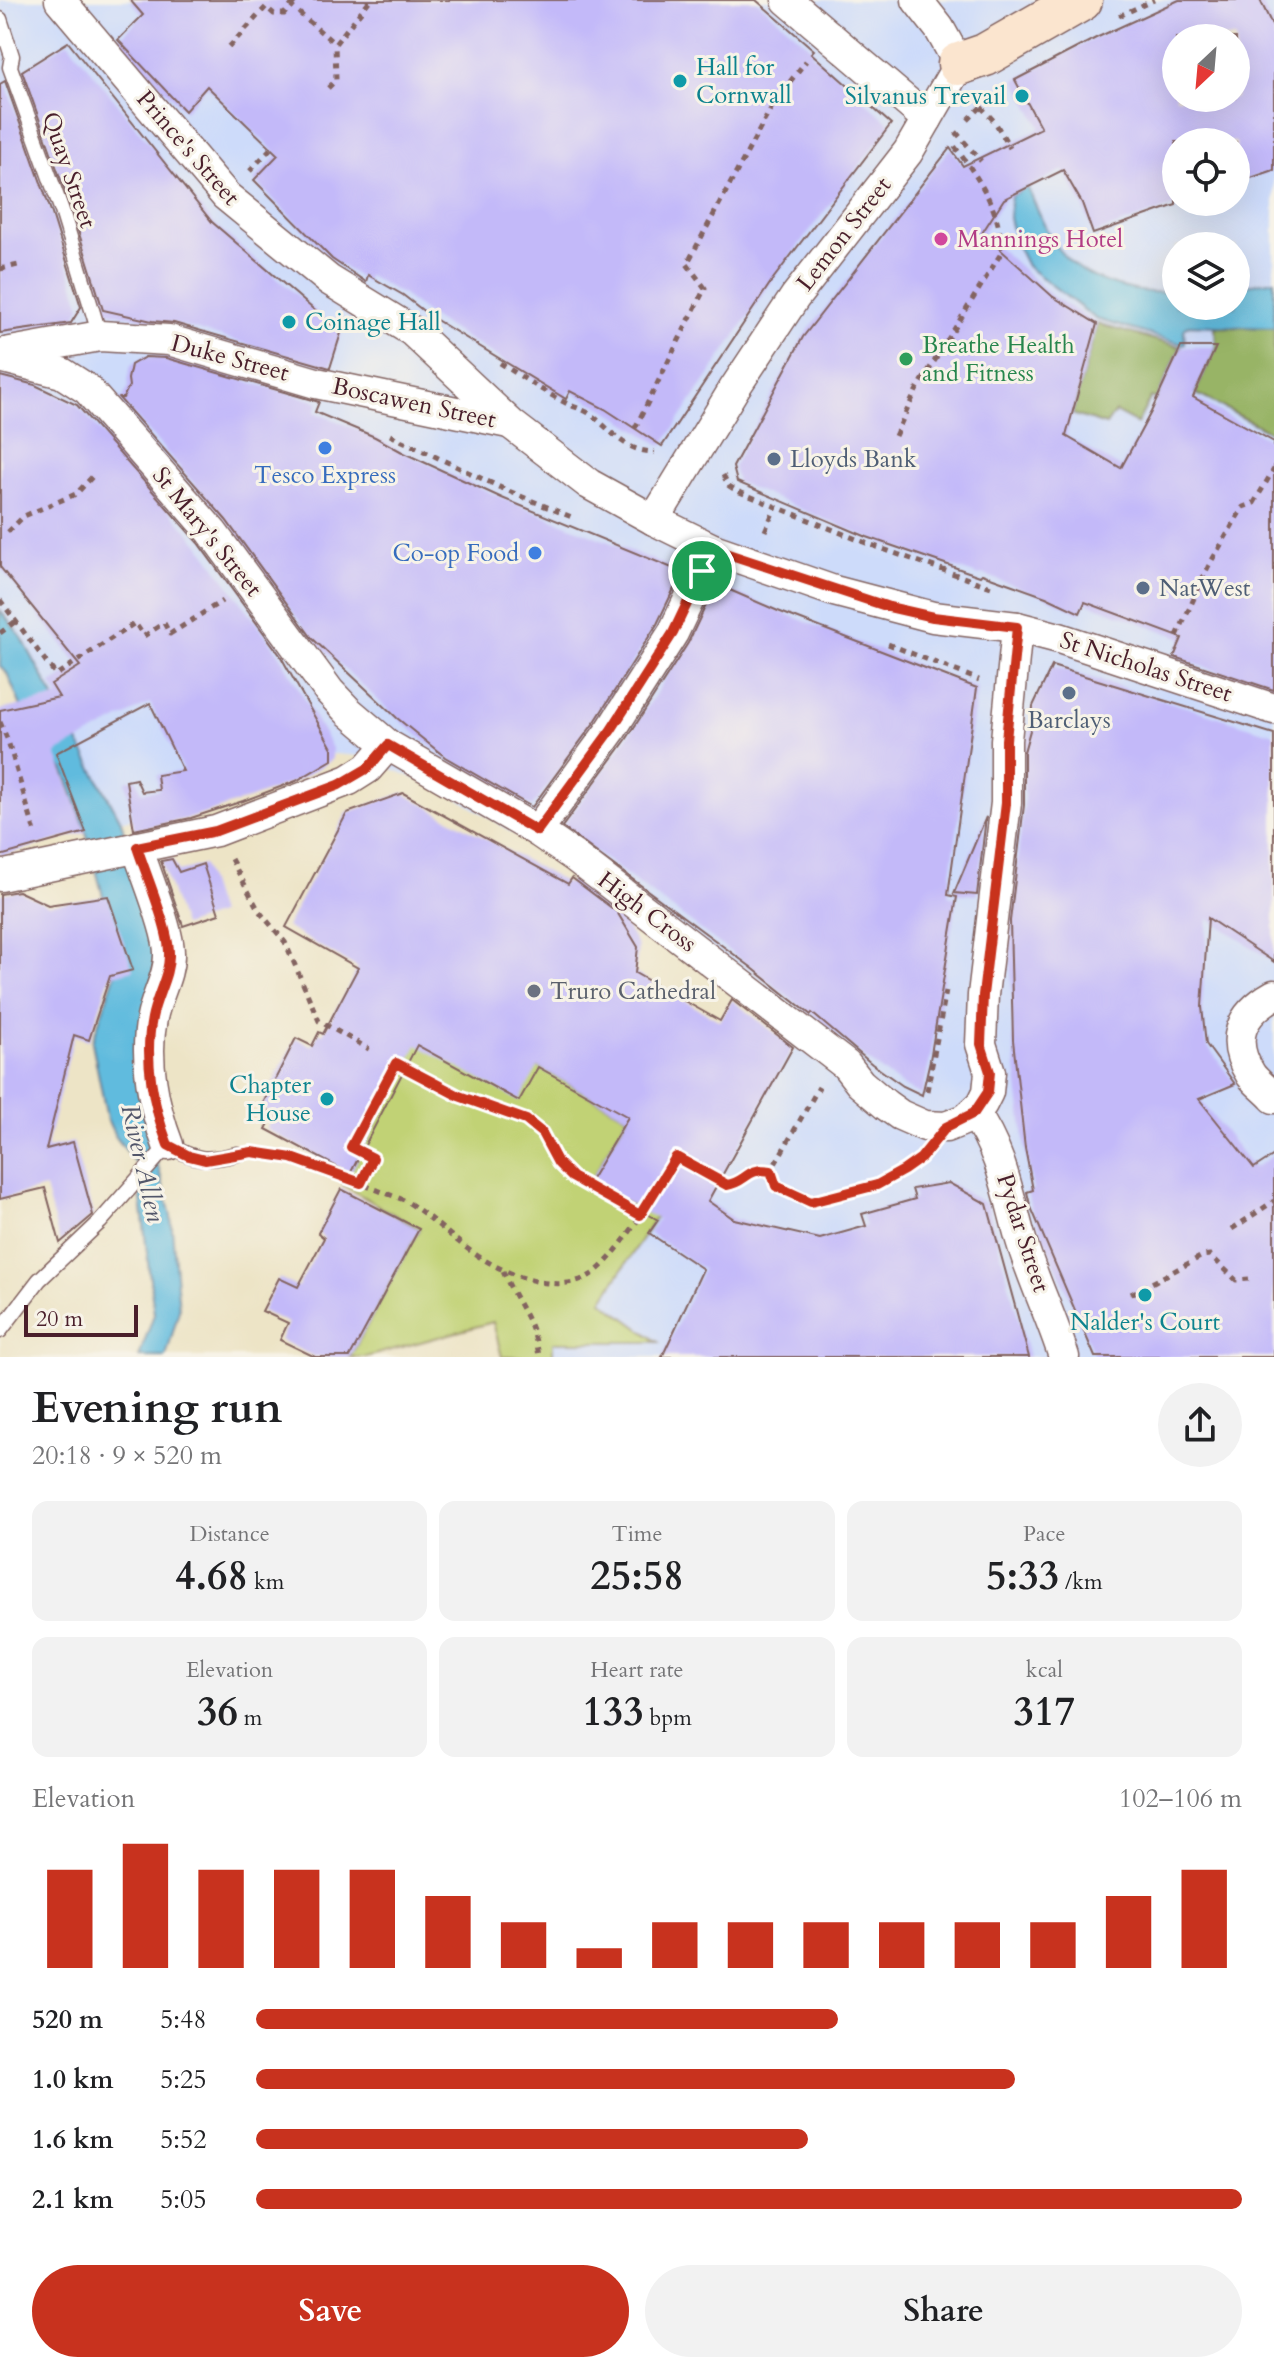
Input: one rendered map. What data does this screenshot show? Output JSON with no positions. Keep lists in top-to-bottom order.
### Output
{
  "streets": {
    "street": [
      "Prince's Street",
      "Lemon Street",
      "Duke Street",
      "Boscawen Street",
      "St Mary's Street",
      "St Nicholas Street",
      "High Cross",
      "Pydar Street"
    ],
    "lane": ["Quay Street"]
  },
  "crossings": [
    ["Prince's Street", "Boscawen Street"],
    ["Quay Street", "Duke Street"],
    ["Lemon Street", "Boscawen Street"],
    ["Duke Street", "Boscawen Street"],
    ["Duke Street", "St Mary's Street"],
    ["Boscawen Street", "St Nicholas Street"],
    ["St Mary's Street", "High Cross"]
  ],
  "water": ["River Allen"],
  "places": [
    "Hall for Cornwall",
    "Silvanus Trevail",
    "Mannings Hotel",
    "Coinage Hall",
    "Breathe Health and Fitness",
    "Tesco Express",
    "Lloyds Bank",
    "Co-op Food",
    "NatWest",
    "Barclays",
    "Truro Cathedral",
    "Chapter House",
    "Nalder's Court"
  ],
  "scale_bar": "20 m",
  "north": "bottom left",
  "page": {
    "scale": "20 m",
    "heading": ["Evening run", "20:18 · 9 × 520 m"],
    "stats": [
      ["Distance", "4.68 km"],
      ["Time", "25:58"],
      ["Pace", "5:33 /km"],
      ["Elevation", "36 m"],
      ["Heart rate", "133 bpm"],
      ["kcal", "317"]
    ],
    "chart": ["Elevation", "102–106 m"],
    "list": [
      {
        "name": "520 m",
        "note": "5:48"
      },
      {
        "name": "1.0 km",
        "note": "5:25"
      },
      {
        "name": "1.6 km",
        "note": "5:52"
      },
      {
        "name": "2.1 km",
        "note": "5:05"
      }
    ],
    "buttons": ["Save", "Share"]
  }
}
